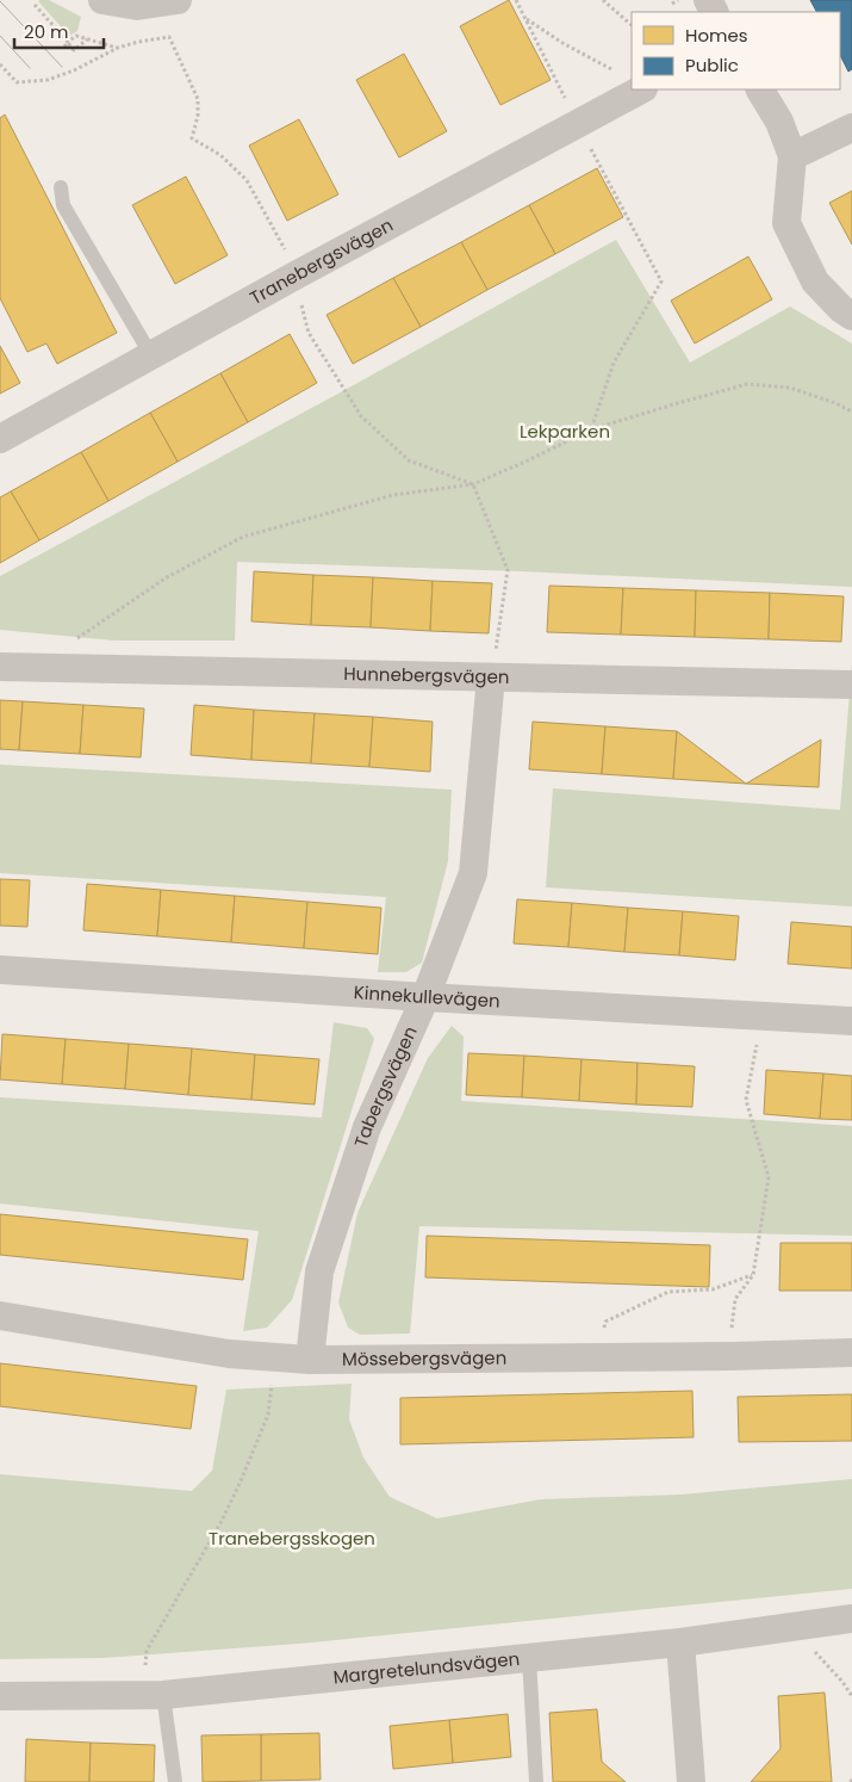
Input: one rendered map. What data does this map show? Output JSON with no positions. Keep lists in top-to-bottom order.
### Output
{
  "streets": {
    "street": [
      "Tranebergsvägen",
      "Hunnebergsvägen",
      "Kinnekullevägen",
      "Tabergsvägen",
      "Mössebergsvägen",
      "Margretelundsvägen"
    ]
  },
  "crossings": [
    ["Hunnebergsvägen", "Tabergsvägen"],
    ["Kinnekullevägen", "Tabergsvägen"],
    ["Tabergsvägen", "Mössebergsvägen"]
  ],
  "parks": ["Lekparken", "Tranebergsskogen"],
  "legend": ["Homes", "Public"],
  "scale_bar": "20 m"
}
